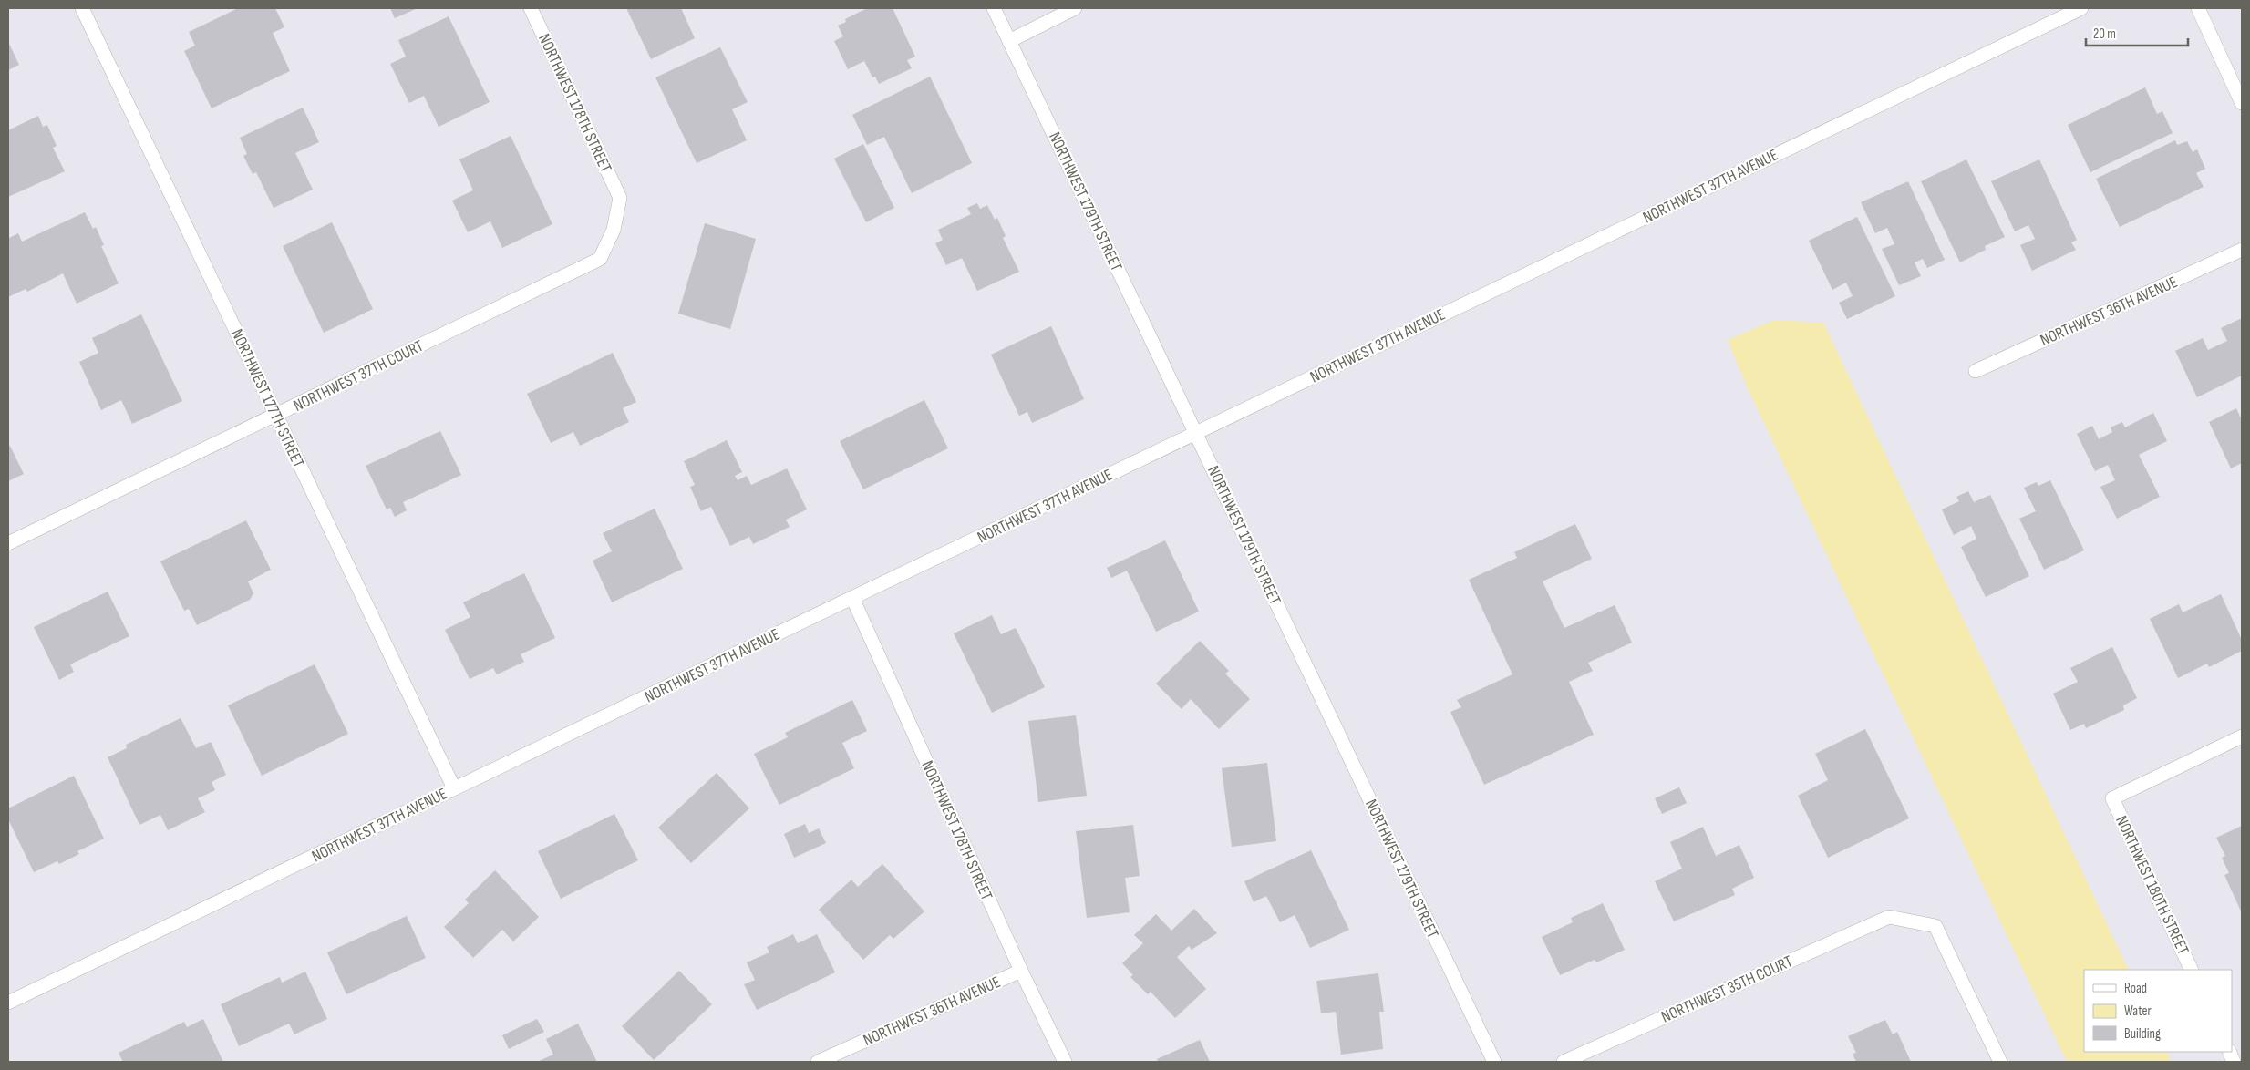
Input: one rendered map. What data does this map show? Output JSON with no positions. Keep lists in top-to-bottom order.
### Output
{
  "streets": {
    "street": [
      "NORTHWEST 178TH STREET",
      "NORTHWEST 37TH AVENUE",
      "NORTHWEST 179TH STREET",
      "NORTHWEST 36TH AVENUE",
      "NORTHWEST 37TH COURT",
      "NORTHWEST 177TH STREET",
      "NORTHWEST 180TH STREET",
      "NORTHWEST 35TH COURT"
    ]
  },
  "crossings": [
    ["NORTHWEST 178TH STREET", "NORTHWEST 37TH AVENUE"],
    ["NORTHWEST 178TH STREET", "NORTHWEST 36TH AVENUE"],
    ["NORTHWEST 178TH STREET", "NORTHWEST 37TH COURT"],
    ["NORTHWEST 37TH AVENUE", "NORTHWEST 179TH STREET"],
    ["NORTHWEST 37TH AVENUE", "NORTHWEST 177TH STREET"],
    ["NORTHWEST 37TH COURT", "NORTHWEST 177TH STREET"]
  ],
  "legend": ["Road", "Water", "Building"],
  "scale_bar": "20 m"
}
